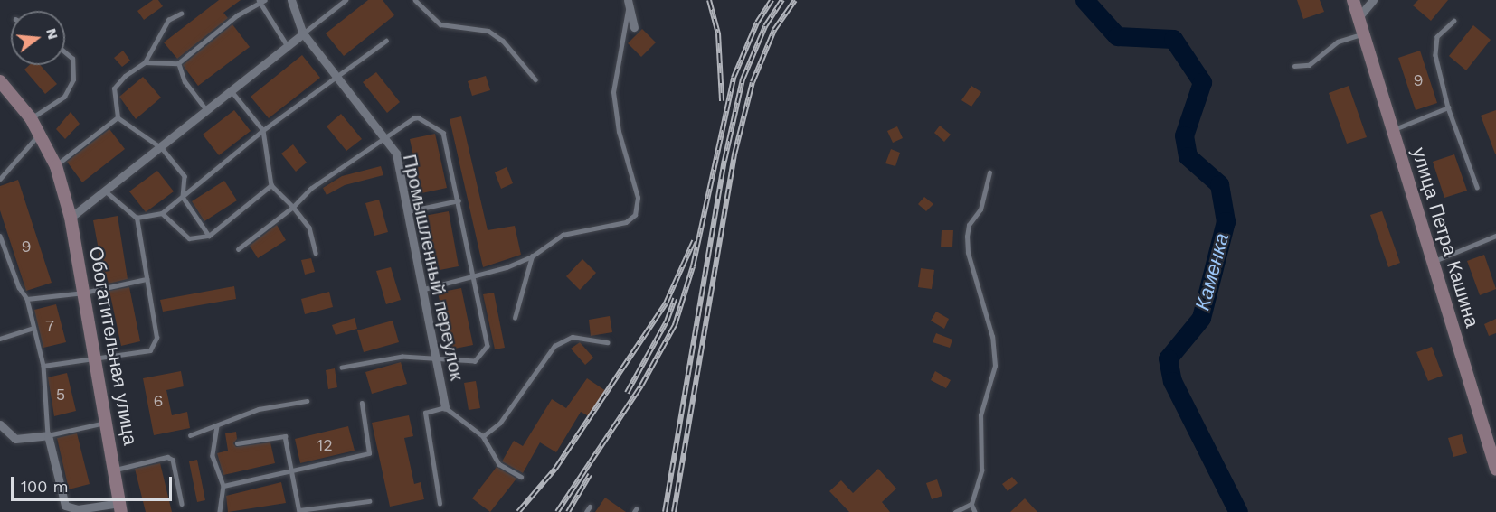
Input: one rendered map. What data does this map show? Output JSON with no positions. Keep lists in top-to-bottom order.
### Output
{
  "streets": {
    "main road": ["улица Петра Кашина", "Обогатительная улица"],
    "street": ["Промышленный переулок"]
  },
  "water": ["Каменка"],
  "house_numbers": [
    "9",
    "9",
    "7",
    "5",
    "6",
    "12"
  ],
  "scale_bar": "100 m",
  "north": "right"
}
